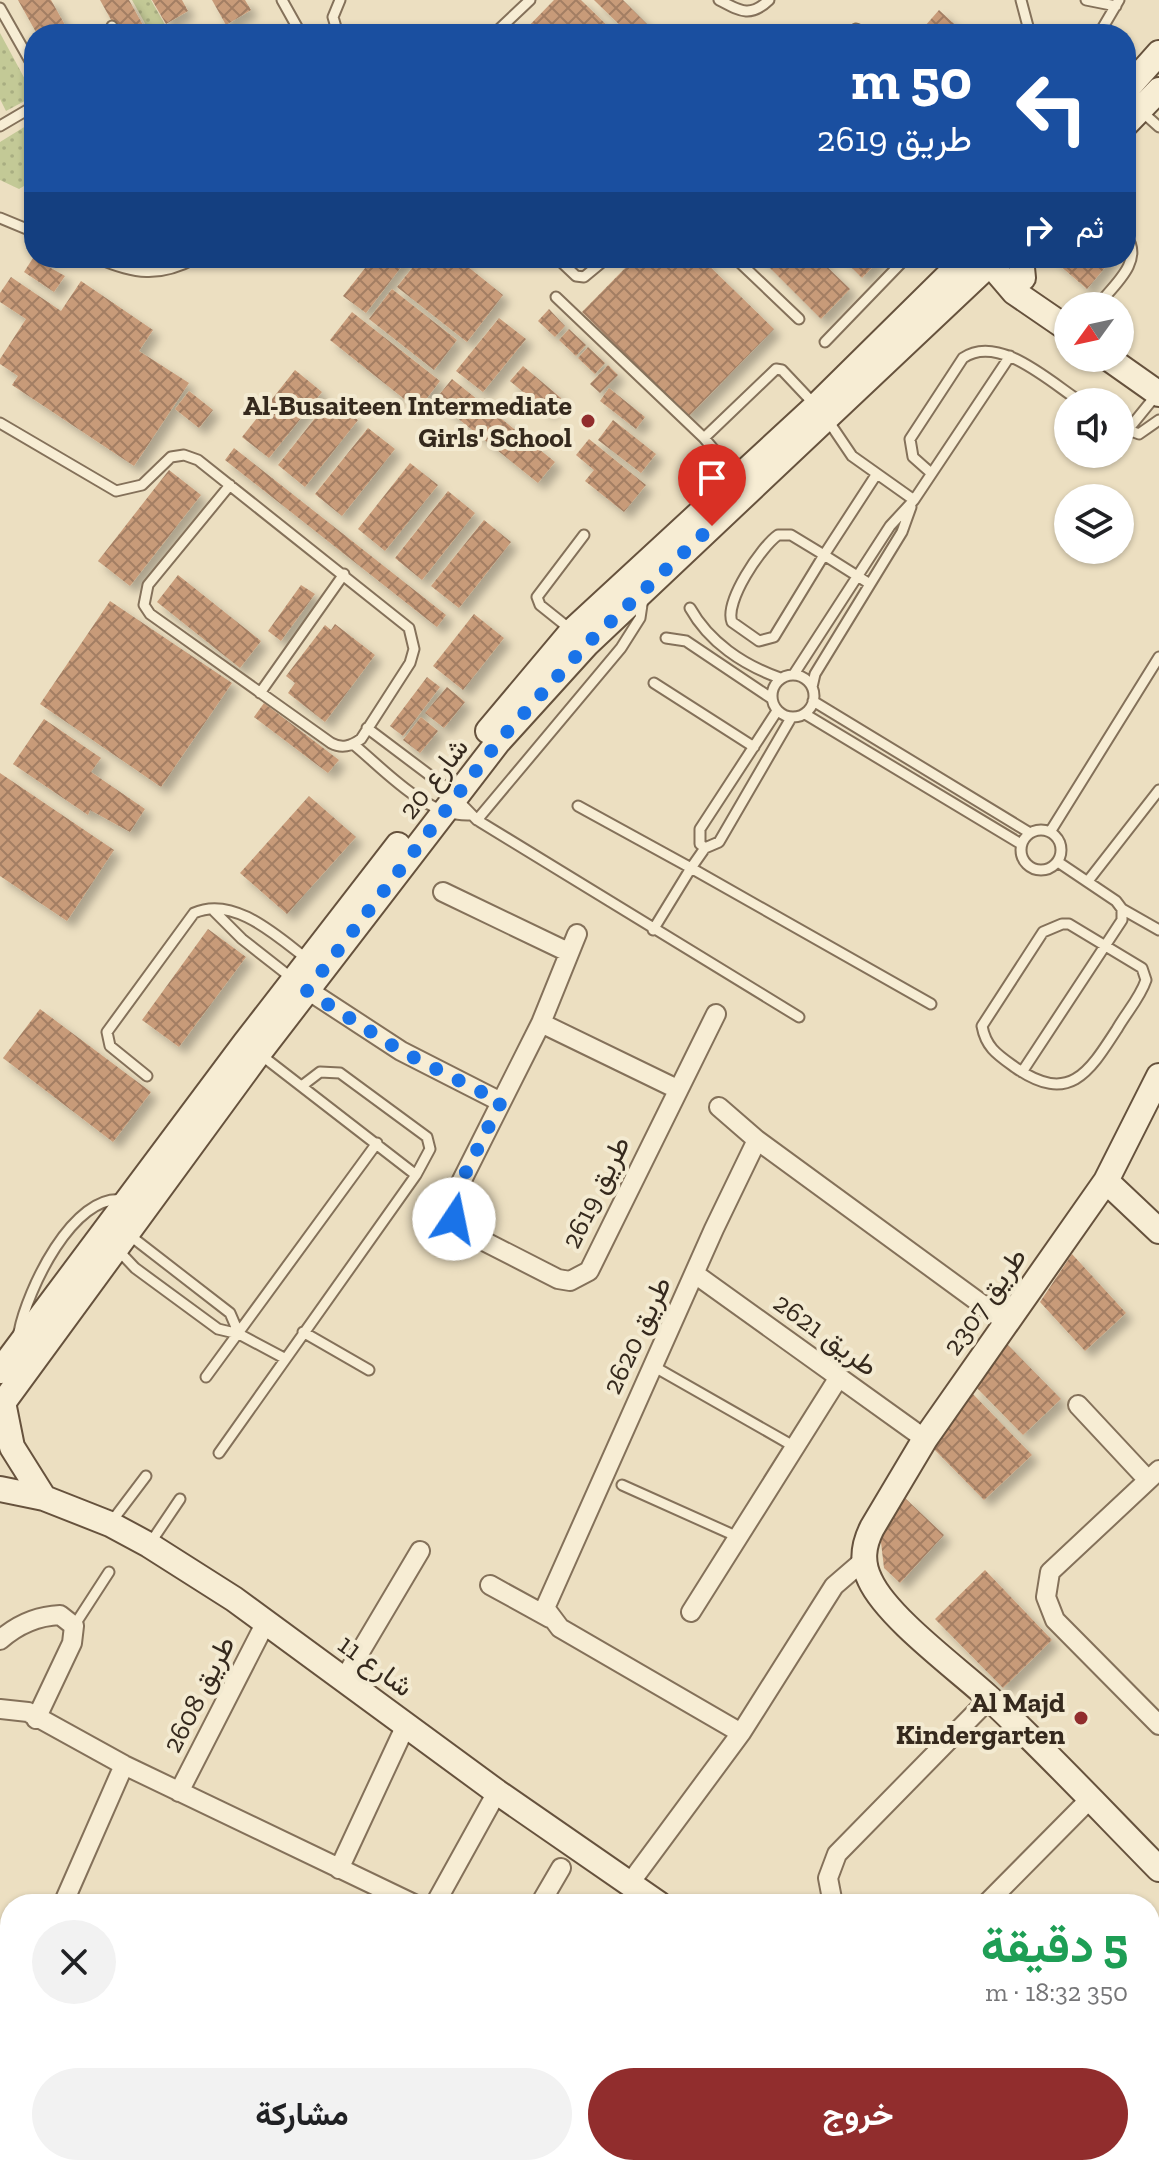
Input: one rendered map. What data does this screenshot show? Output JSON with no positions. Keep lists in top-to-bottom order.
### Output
{
  "streets": {
    "main road": ["شارع 20", "طريق 2307", "شارع 11"],
    "street": [
      "طريق 2619",
      "طريق 2621",
      "طريق 2620",
      "طريق 2608"
    ]
  },
  "crossings": [
    ["طريق 2307", "طريق 2621"],
    ["طريق 2621", "طريق 2620"],
    ["شارع 11", "طريق 2608"]
  ],
  "places": ["Al-Busaiteen Intermediate Girls' School", "Al Majd Kindergarten"],
  "north": "bottom left",
  "page": {
    "turn": ["50 m", "طريق 2619"],
    "then": "ثم",
    "heading": ["5 دقيقة", "350 m · 18:32"],
    "buttons": ["خروج", "مشاركة"]
  }
}
